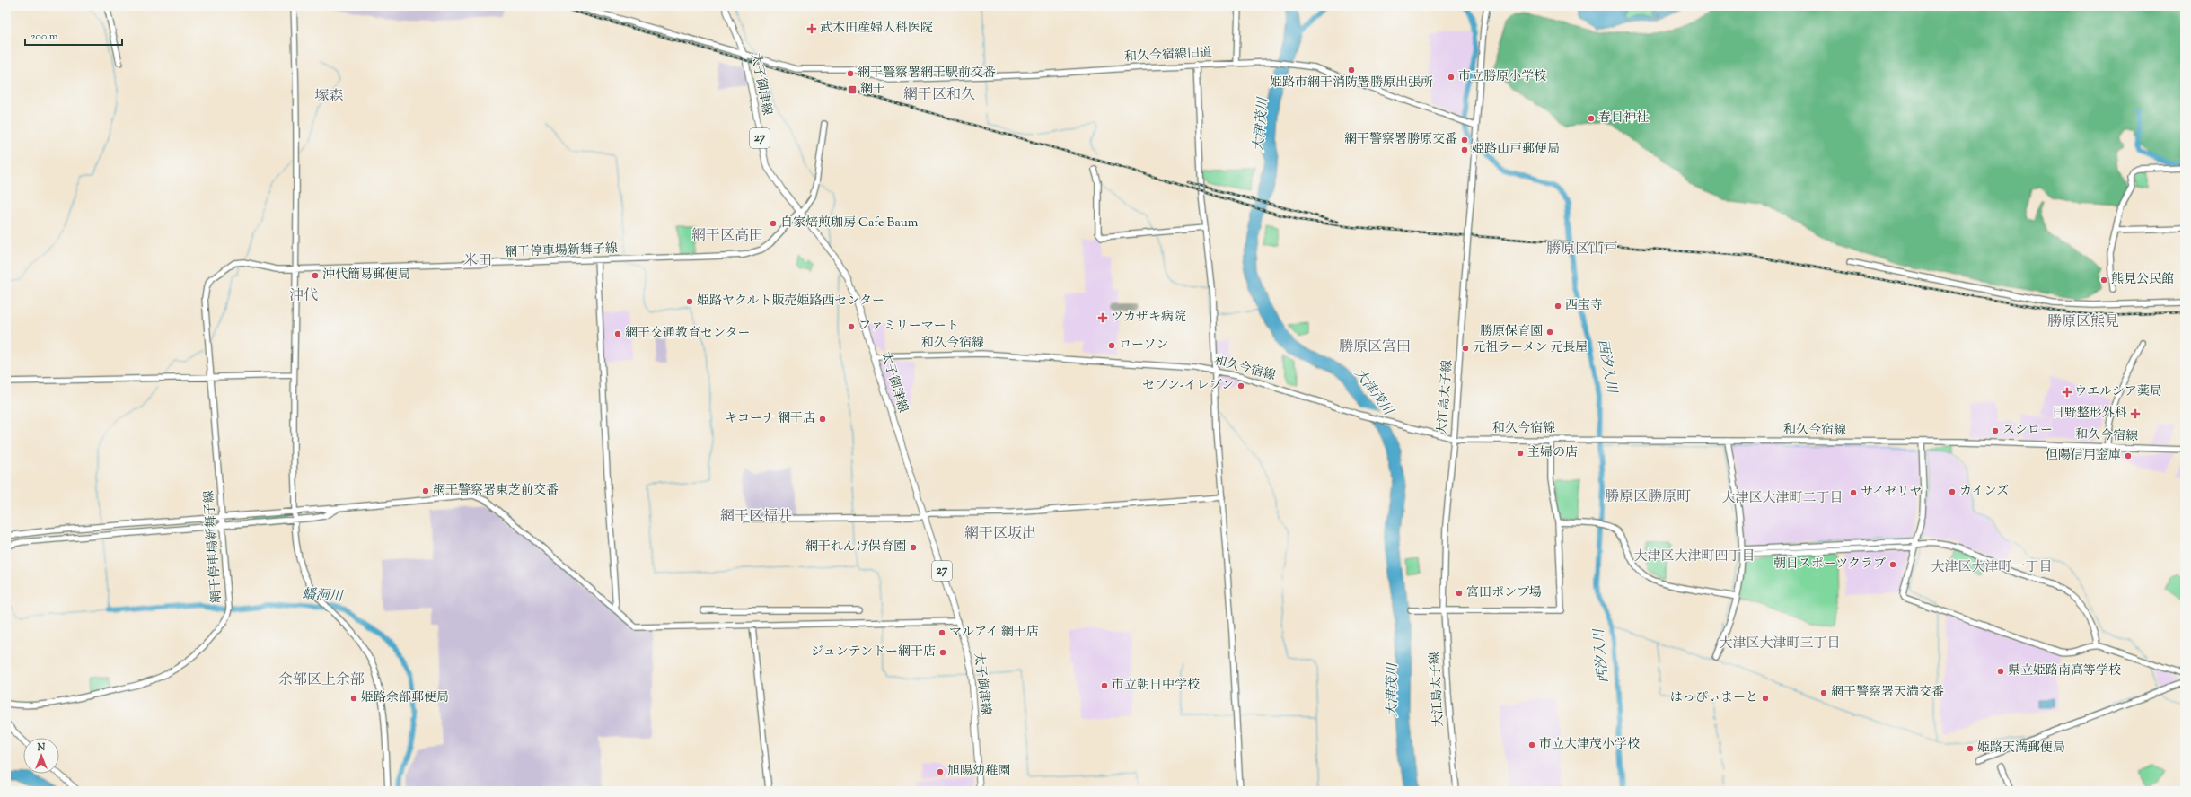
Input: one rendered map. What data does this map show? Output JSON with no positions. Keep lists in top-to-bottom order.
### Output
{
  "streets": {
    "main road": ["太子御津線", "27"],
    "street": [
      "和久今宿線旧道",
      "網干停車場新舞子線",
      "和久今宿線",
      "大江島太子線"
    ]
  },
  "crossings": [
    ["和久今宿線旧道", "太子御津線"],
    ["和久今宿線旧道", "大江島太子線"],
    ["太子御津線", "網干停車場新舞子線"],
    ["太子御津線", "和久今宿線"],
    ["和久今宿線", "大江島太子線"]
  ],
  "districts": [
    "網干区和久",
    "塚森",
    "網干区高田",
    "勝原区山戸",
    "米田",
    "沖代",
    "勝原区熊見",
    "勝原区宮田",
    "勝原区勝原町",
    "大津区大津町二丁目",
    "網干区福井",
    "網干区坂出",
    "大津区大津町四丁目",
    "大津区大津町一丁目",
    "大津区大津町三丁目",
    "余部区上余部"
  ],
  "water": ["大津茂川", "西汐入川", "蟠洞川"],
  "places": {
    "health": [
      "武木田産婦人科医院",
      "ツカザキ病院",
      "ウエルシア薬局",
      "日野整形外科"
    ],
    "other": [
      "姫路市網干消防署勝原出張所",
      "網干警察署網干駅前交番",
      "市立勝原小学校",
      "春日神社",
      "網干警察署勝原交番",
      "姫路山戸郵便局",
      "自家焙煎珈房 Cafe Baum",
      "沖代簡易郵便局",
      "熊見公民館",
      "姫路ヤクルト販売姫路西センター",
      "西宝寺",
      "ファミリーマート",
      "勝原保育園",
      "網干交通教育センター",
      "ローソン",
      "元祖ラーメン 元長屋",
      "セブン-イレブン",
      "キコーナ 網干店",
      "スシロー",
      "主婦の店",
      "但陽信用金庫",
      "網干警察署東芝前交番",
      "カインズ",
      "サイゼリヤ",
      "網干れんげ保育園",
      "朝日スポーツクラブ",
      "宮田ポンプ場",
      "マルアイ 網干店",
      "ジュンテンドー網干店",
      "県立姫路南高等学校",
      "市立朝日中学校",
      "網干警察署天満交番",
      "姫路余部郵便局",
      "はっぴぃまーと",
      "市立大津茂小学校",
      "姫路天満郵便局",
      "旭陽幼稚園"
    ],
    "transit": ["網干"]
  },
  "scale_bar": "200 m",
  "north": "top"
}
